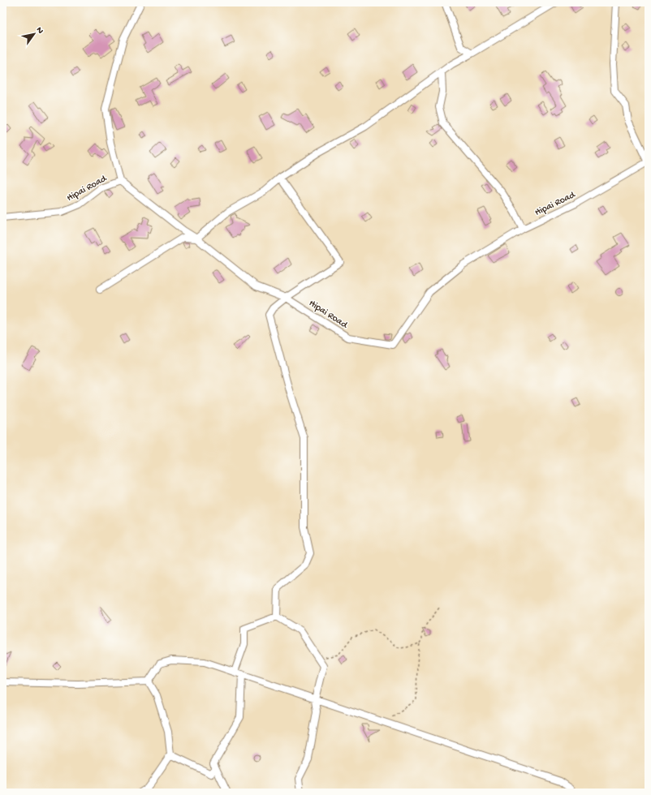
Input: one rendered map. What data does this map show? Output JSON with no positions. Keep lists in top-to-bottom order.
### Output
{
  "streets": {
    "street": ["Hipai Road"]
  },
  "north": "top right"
}
